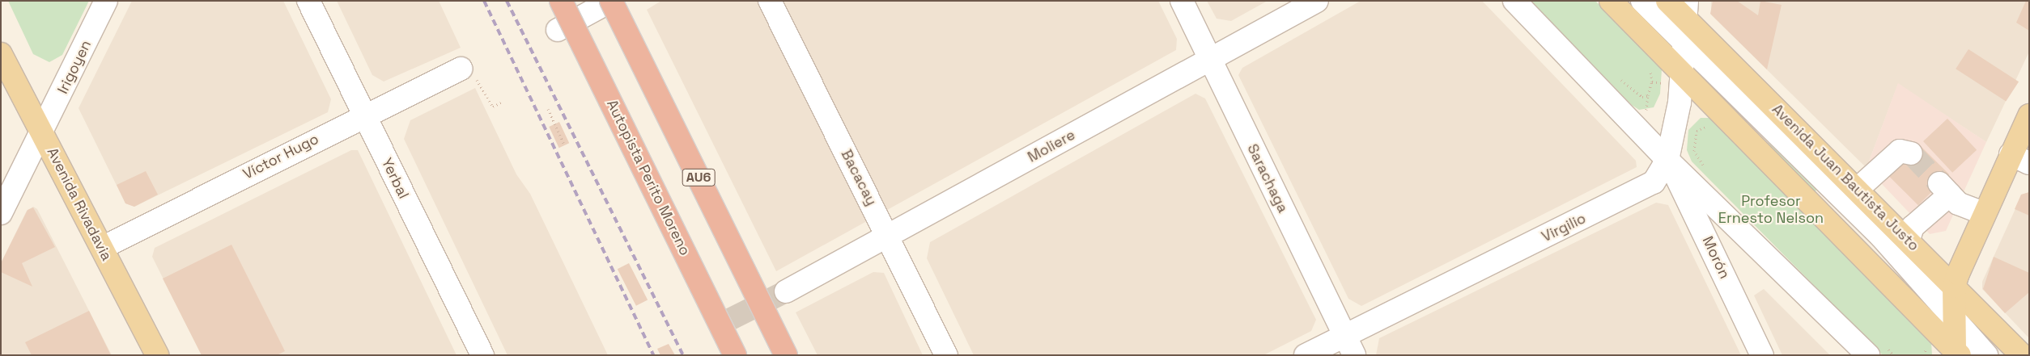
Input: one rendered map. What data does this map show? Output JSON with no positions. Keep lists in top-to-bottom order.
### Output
{
  "streets": {
    "highway": ["Autopista Perito Moreno", "AU6"],
    "main road": ["Avenida Juan Bautista Justo", "Avenida Rivadavia"],
    "street": [
      "Irigoyen",
      "Moliere",
      "Víctor Hugo",
      "Bacacay",
      "Yerbal",
      "Sarachaga",
      "Virgilio",
      "Morón"
    ]
  },
  "crossings": [
    ["Irigoyen", "Avenida Rivadavia"],
    ["Moliere", "Bacacay"],
    ["Moliere", "Sarachaga"],
    ["Víctor Hugo", "Yerbal"],
    ["Víctor Hugo", "Avenida Rivadavia"],
    ["Avenida Juan Bautista Justo", "Virgilio"],
    ["Sarachaga", "Virgilio"],
    ["Virgilio", "Morón"]
  ],
  "parks": ["Profesor Ernesto Nelson"]
}
